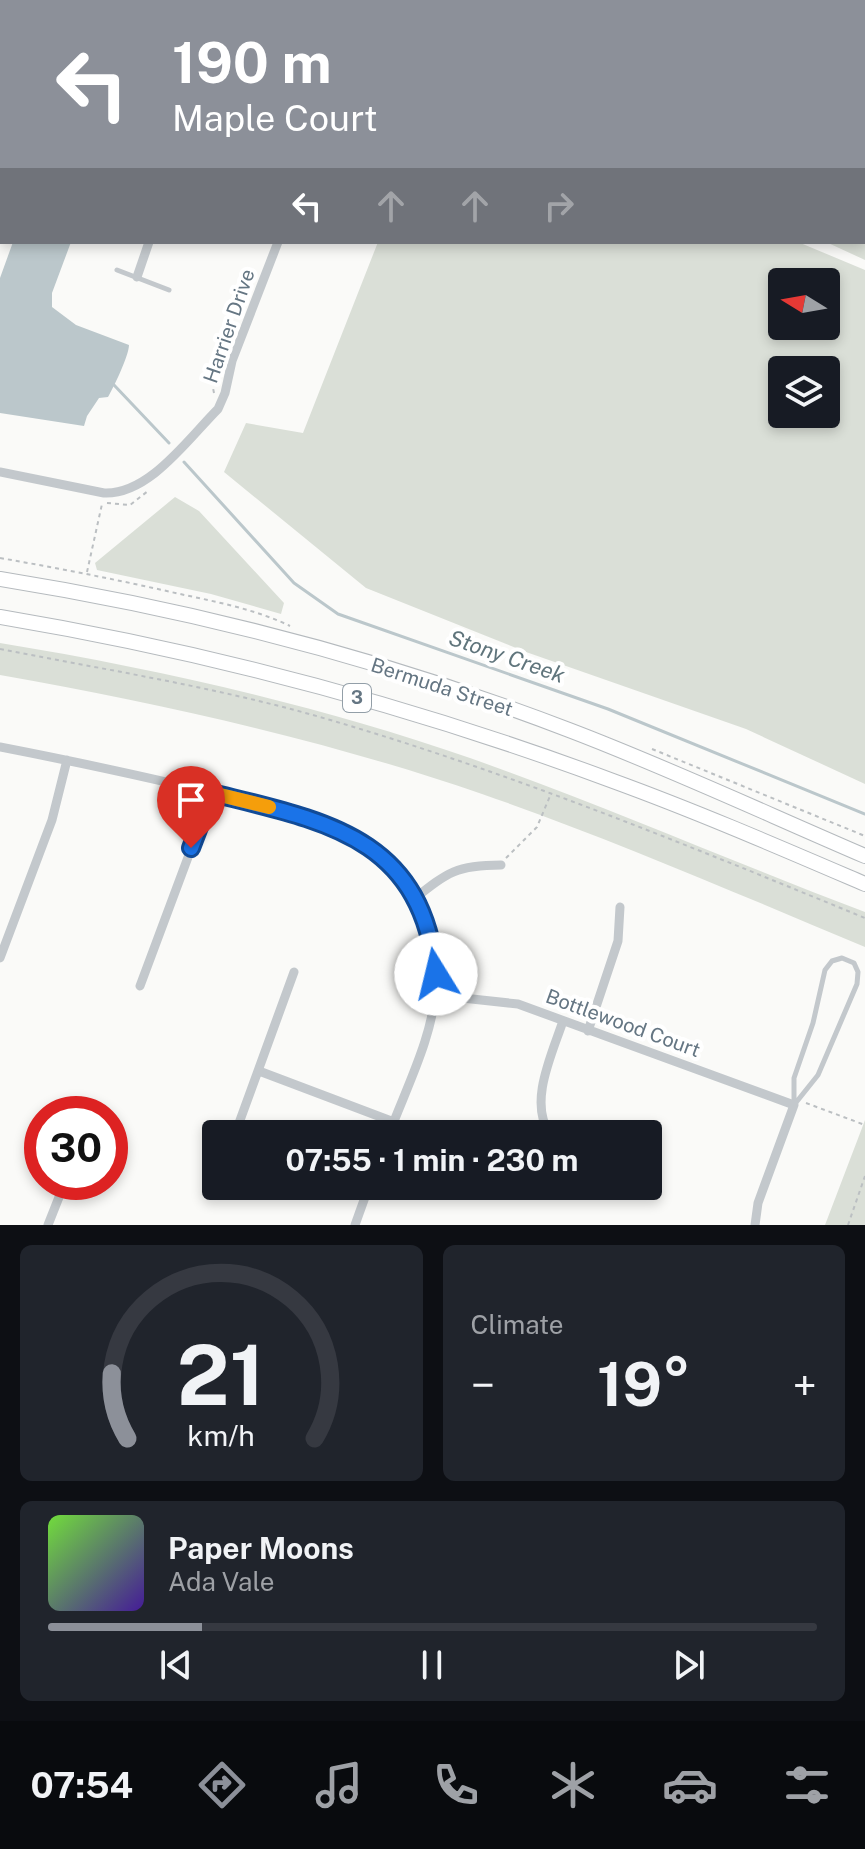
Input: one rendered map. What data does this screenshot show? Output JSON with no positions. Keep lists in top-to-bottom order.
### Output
{
  "streets": {
    "main road": ["Bermuda Street", "3"],
    "street": ["Harrier Drive", "Bottlewood Court"]
  },
  "water": ["Stony Creek"],
  "north": "left",
  "page": {
    "turn": ["190 m", "Maple Court"],
    "limit": "30",
    "trip": "07:55 · 1 min · 230 m",
    "tile": "Climate",
    "heat": ["−", "19°", "+"],
    "song": ["Paper Moons", "Ada Vale"],
    "tabs": "07:54",
    "gauge": ["21", "km/h"]
  }
}
